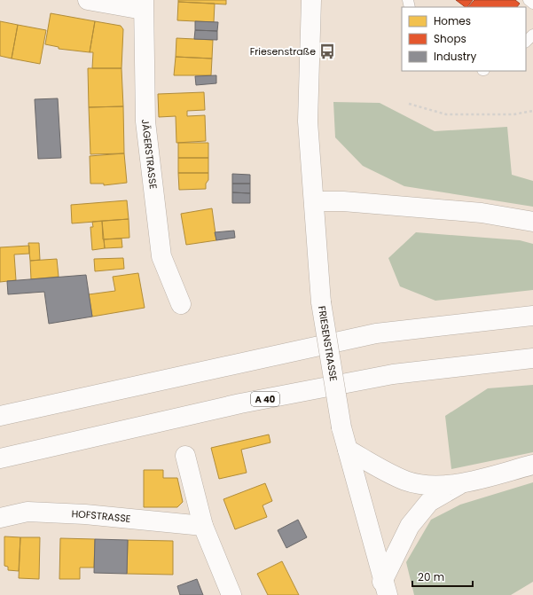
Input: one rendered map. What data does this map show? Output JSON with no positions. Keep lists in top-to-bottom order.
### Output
{
  "streets": {
    "main road": [
      "JÄGERSTRASSE",
      "FRIESENSTRASSE",
      "A 40",
      "HOFSTRASSE"
    ]
  },
  "places": {
    "bus stop": ["Friesenstraße"]
  },
  "legend": ["Homes", "Shops", "Industry"],
  "scale_bar": "20 m"
}
